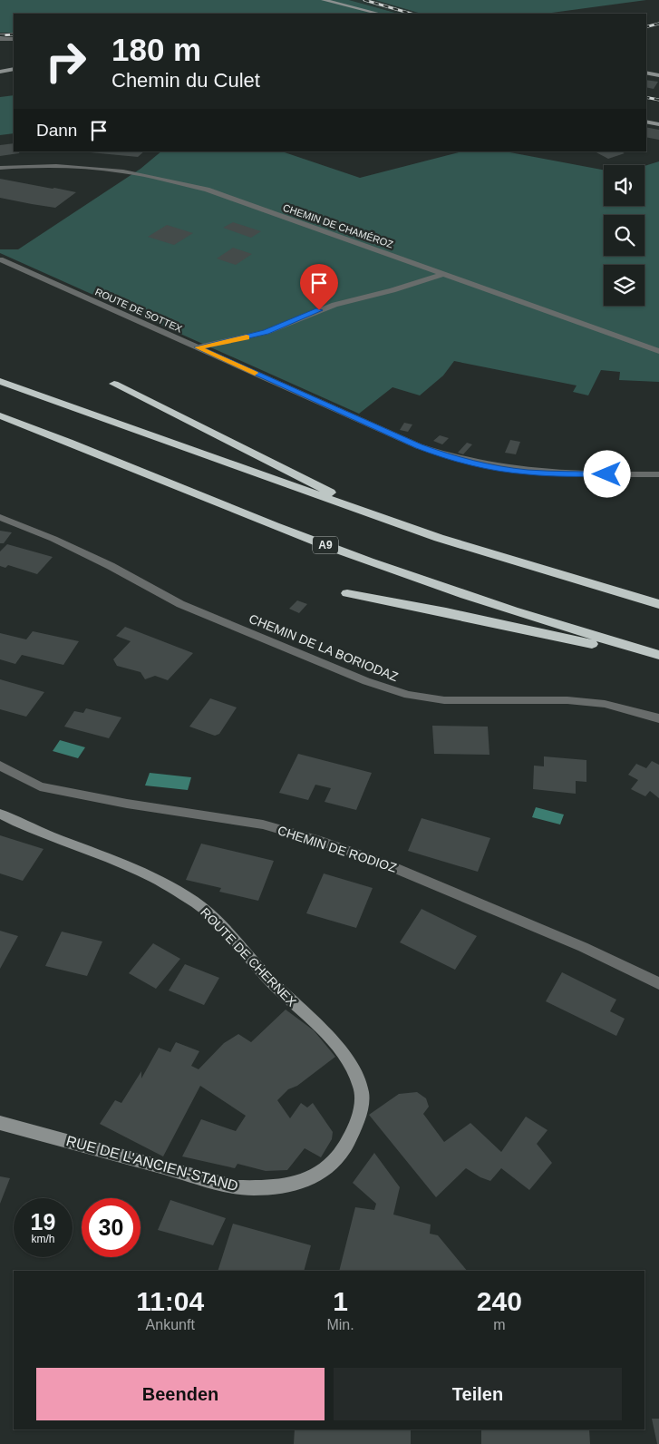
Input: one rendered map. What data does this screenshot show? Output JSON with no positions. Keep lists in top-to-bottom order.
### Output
{
  "streets": {
    "highway": ["A9"],
    "street": [
      "CHEMIN DE CHAMÉROZ",
      "ROUTE DE SOTTEX",
      "CHEMIN DE LA BORIODAZ",
      "CHEMIN DE RODIOZ",
      "ROUTE DE CHERNEX",
      "RUE DE L'ANCIEN-STAND"
    ]
  },
  "crossings": [
    ["ROUTE DE CHERNEX", "RUE DE L'ANCIEN-STAND"]
  ],
  "page": {
    "turn": ["180 m", "Chemin du Culet"],
    "then": "Dann",
    "speed": "19 km/h",
    "limit": "30",
    "eta": [
      "11:04",
      "Ankunft",
      "1",
      "Min.",
      "240",
      "m"
    ],
    "buttons": ["Beenden", "Teilen"]
  }
}
